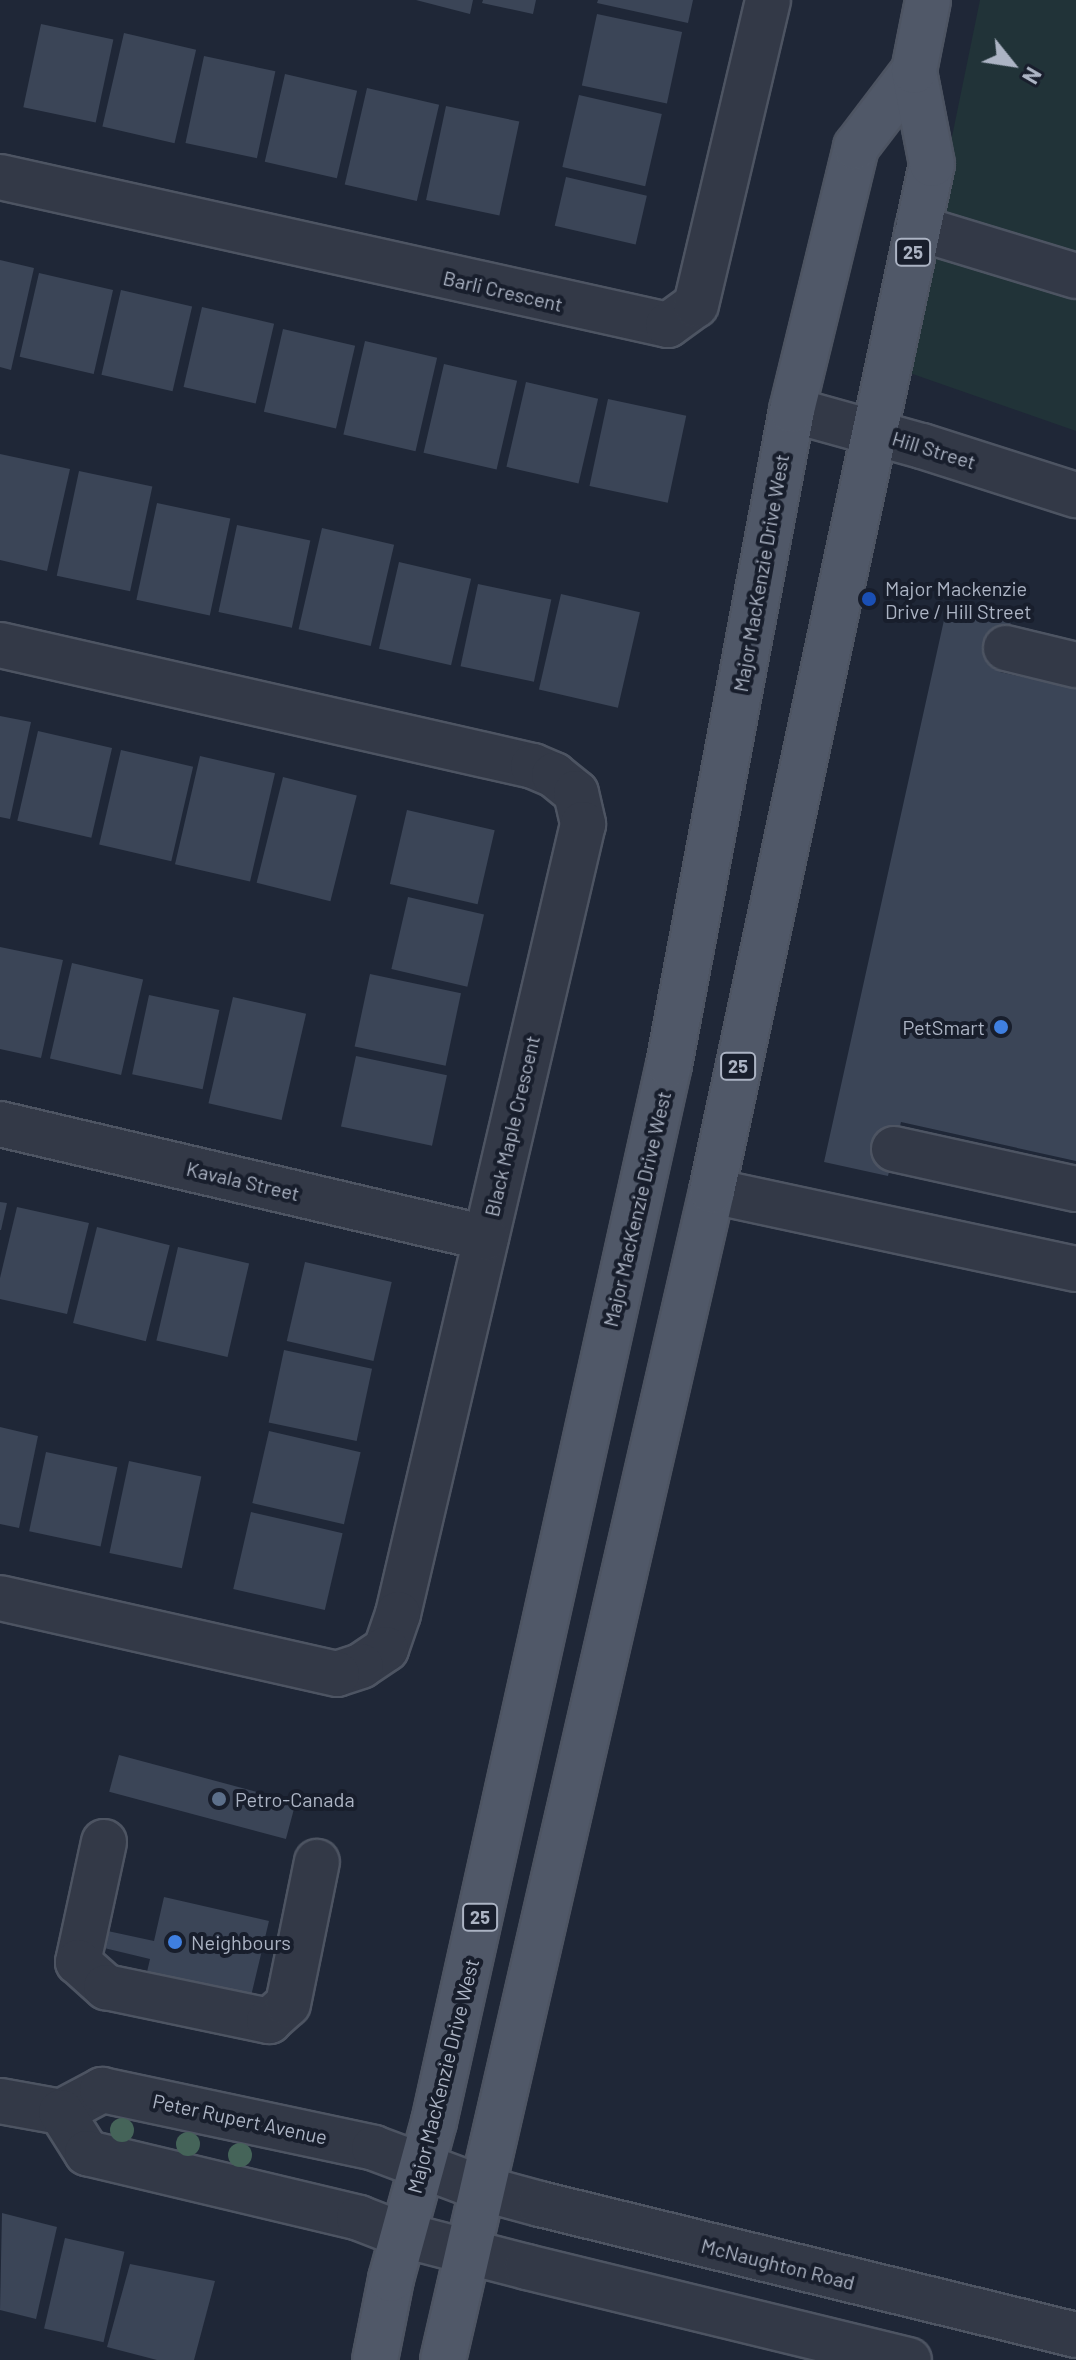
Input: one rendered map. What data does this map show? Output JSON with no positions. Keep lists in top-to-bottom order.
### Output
{
  "streets": {
    "main road": ["25", "Major MacKenzie Drive West"],
    "street": [
      "Barli Crescent",
      "Hill Street",
      "Black Maple Crescent",
      "Kavala Street",
      "Peter Rupert Avenue",
      "McNaughton Road"
    ]
  },
  "crossings": [
    ["Hill Street", "Major MacKenzie Drive West"],
    ["Major MacKenzie Drive West", "Peter Rupert Avenue"],
    ["Major MacKenzie Drive West", "McNaughton Road"],
    ["Black Maple Crescent", "Kavala Street"],
    ["Peter Rupert Avenue", "McNaughton Road"]
  ],
  "places": [
    "Major Mackenzie Drive / Hill Street",
    "PetSmart",
    "Petro-Canada",
    "Neighbours"
  ],
  "north": "bottom right"
}
